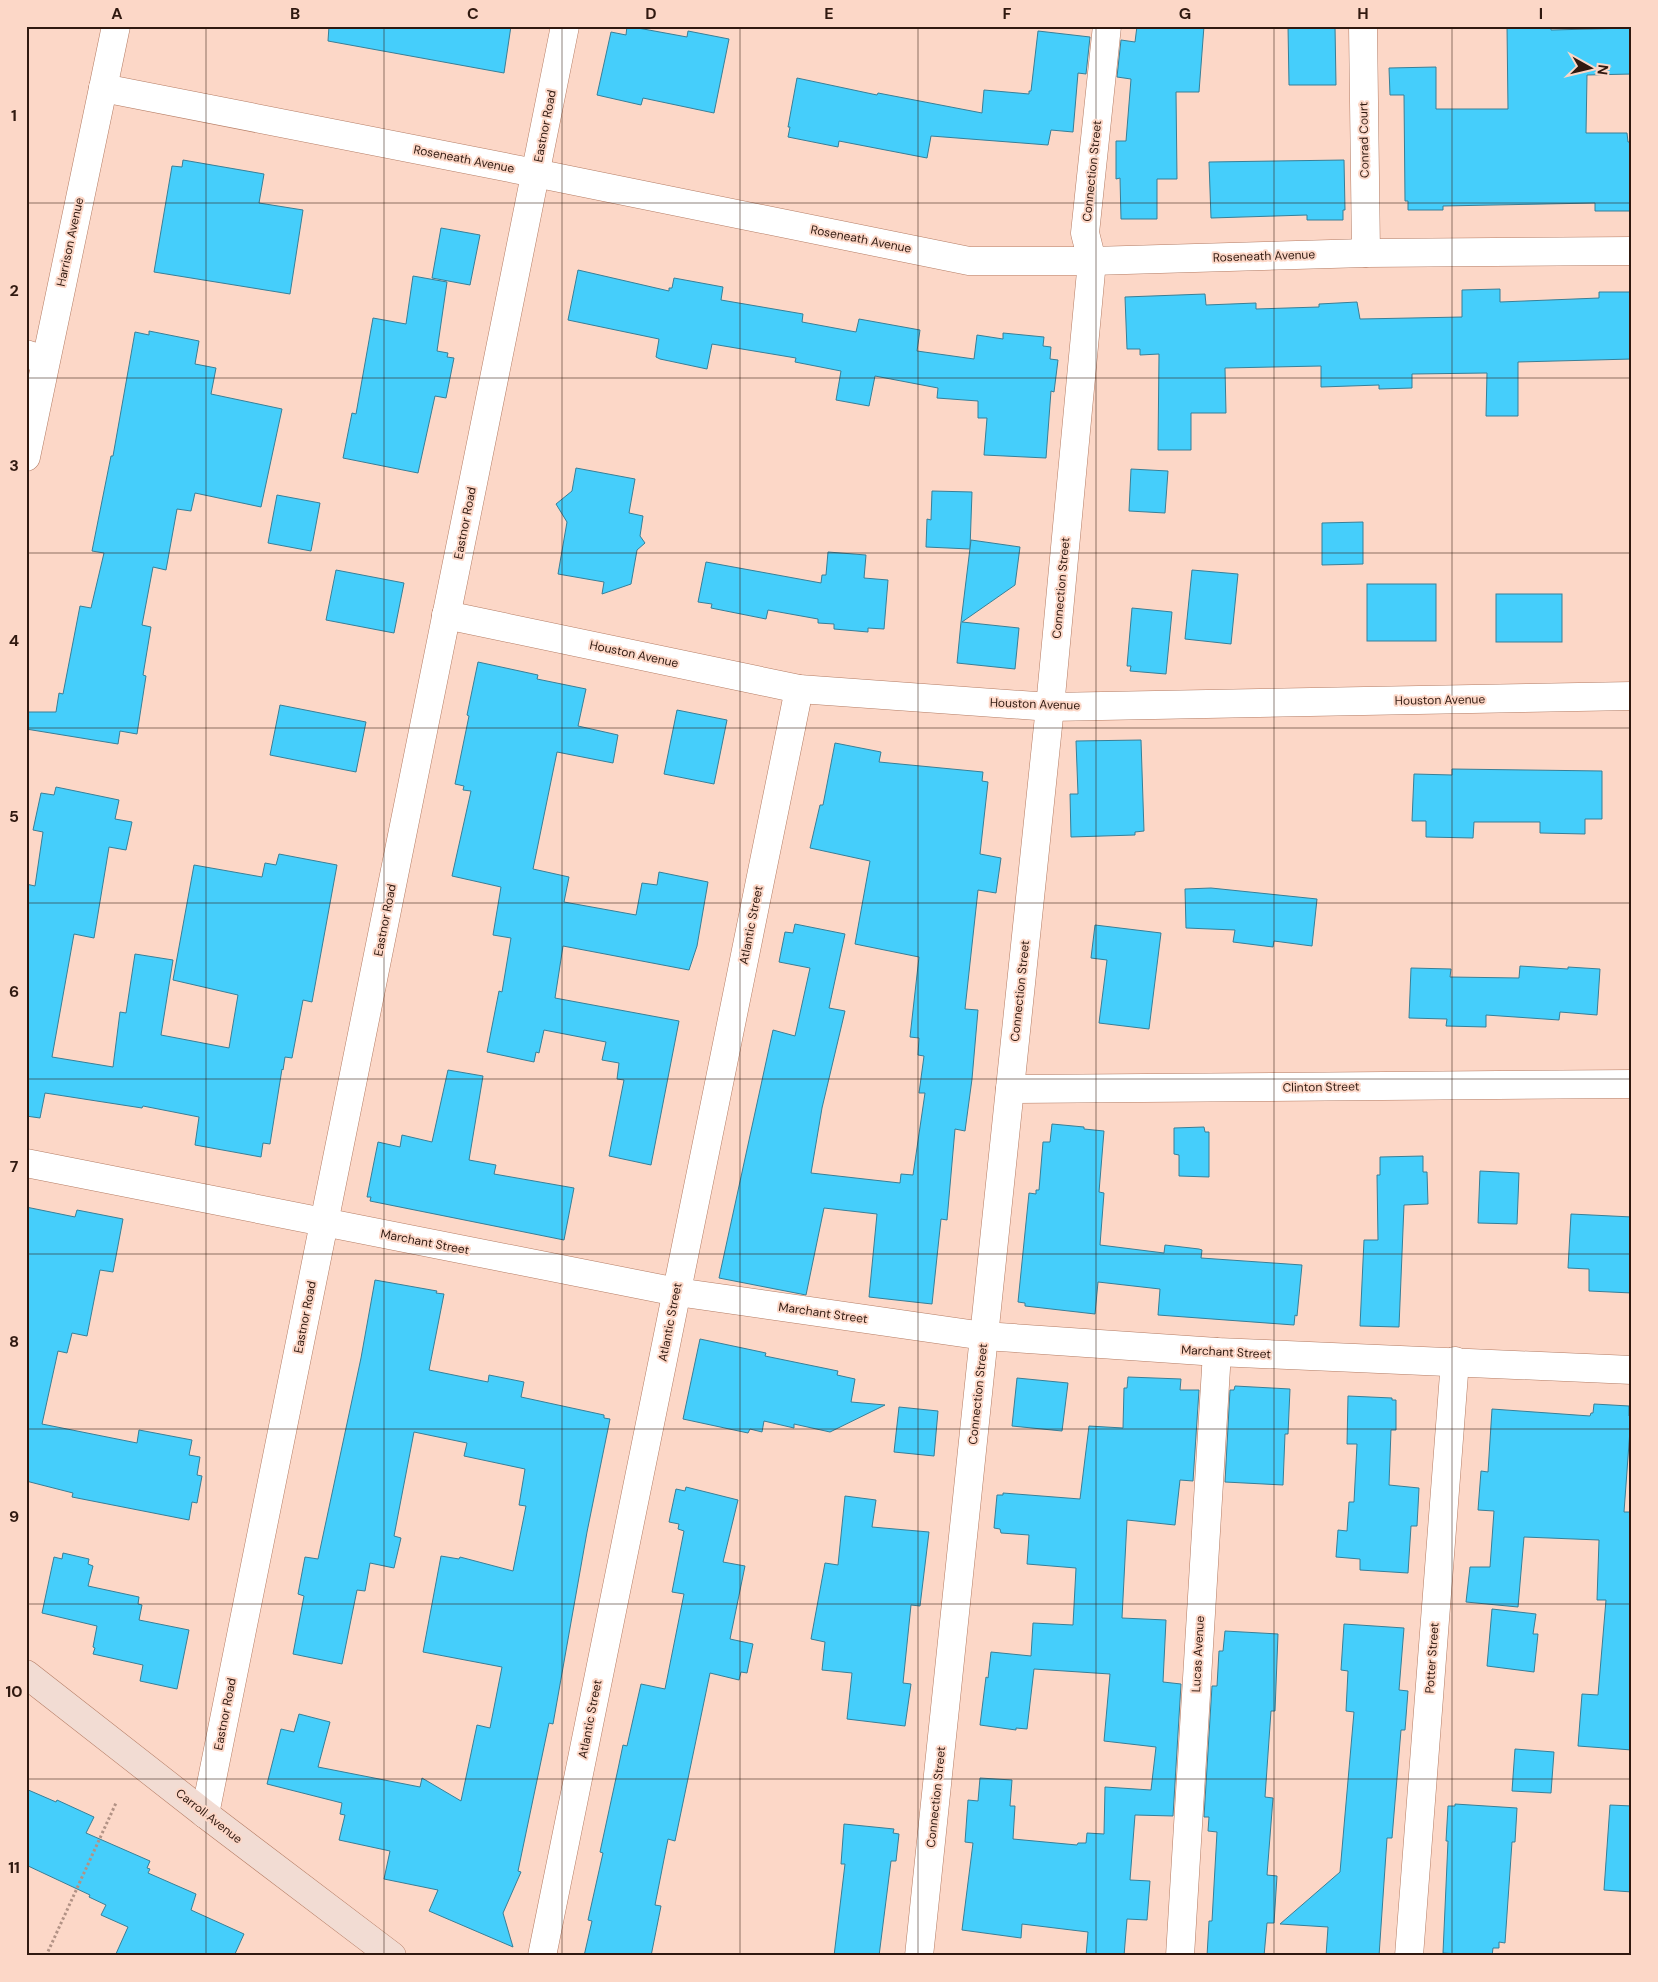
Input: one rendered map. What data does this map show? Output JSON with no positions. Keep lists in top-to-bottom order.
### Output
{
  "streets": {
    "main road": ["Carroll Avenue"],
    "street": [
      "Eastnor Road",
      "Conrad Court",
      "Roseneath Avenue",
      "Connection Street",
      "Harrison Avenue",
      "Houston Avenue",
      "Atlantic Street",
      "Clinton Street",
      "Marchant Street",
      "Lucas Avenue",
      "Potter Street"
    ]
  },
  "crossings": [
    ["Eastnor Road", "Roseneath Avenue"],
    ["Eastnor Road", "Houston Avenue"],
    ["Eastnor Road", "Marchant Street"],
    ["Eastnor Road", "Carroll Avenue"],
    ["Conrad Court", "Roseneath Avenue"],
    ["Roseneath Avenue", "Connection Street"],
    ["Roseneath Avenue", "Harrison Avenue"],
    ["Connection Street", "Houston Avenue"],
    ["Connection Street", "Clinton Street"],
    ["Connection Street", "Marchant Street"],
    ["Houston Avenue", "Atlantic Street"],
    ["Atlantic Street", "Marchant Street"],
    ["Marchant Street", "Lucas Avenue"],
    ["Marchant Street", "Potter Street"]
  ],
  "north": "right",
  "grid": {
    "columns": [
      "A",
      "B",
      "C",
      "D",
      "E",
      "F",
      "G",
      "H",
      "I"
    ],
    "rows": [
      "1",
      "2",
      "3",
      "4",
      "5",
      "6",
      "7",
      "8",
      "9",
      "10",
      "11"
    ]
  }
}
